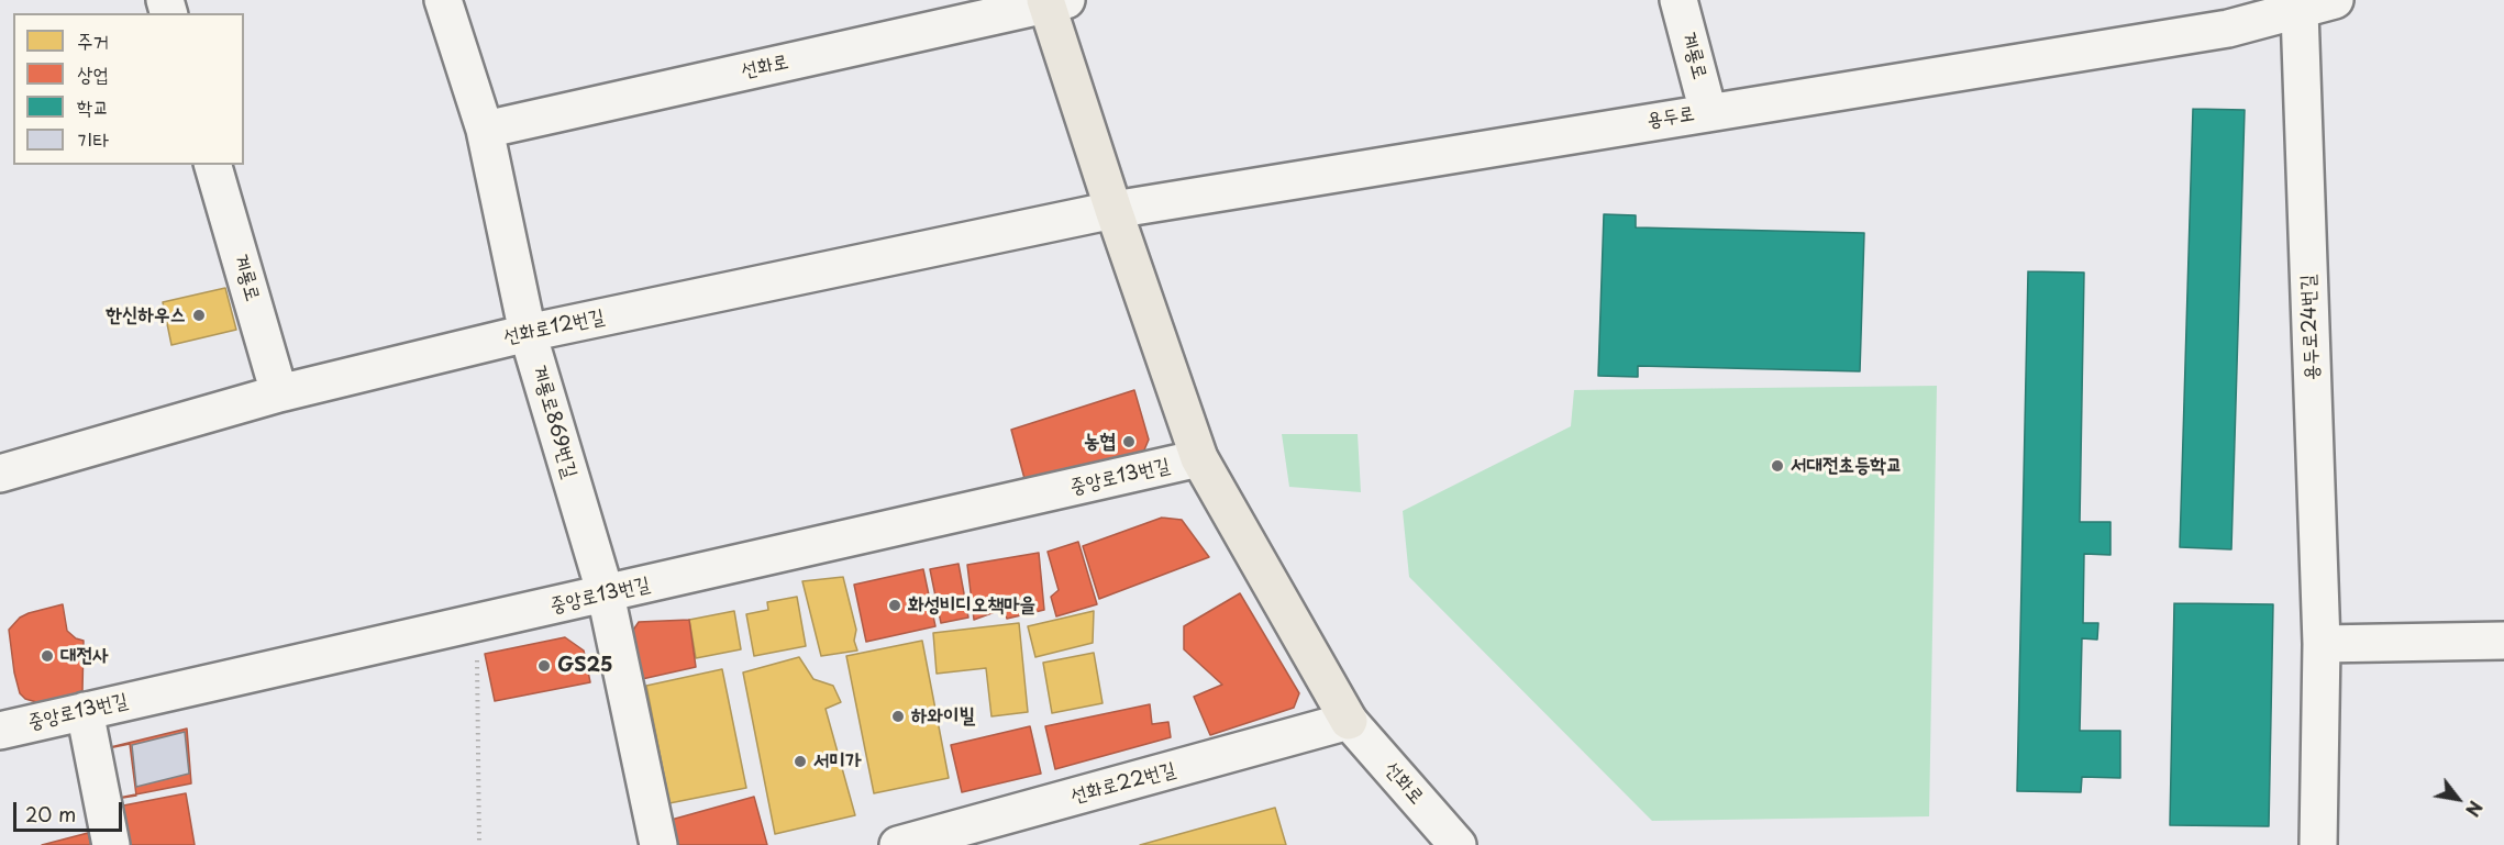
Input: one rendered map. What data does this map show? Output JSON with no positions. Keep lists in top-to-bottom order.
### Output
{
  "streets": {
    "street": [
      "계룡로",
      "선화로",
      "용두로",
      "선화로12번길",
      "용두로24번길",
      "계룡로869번길",
      "중앙로13번길",
      "선화로22번길"
    ]
  },
  "crossings": [
    ["계룡로", "용두로"],
    ["계룡로", "선화로12번길"],
    ["선화로", "계룡로869번길"],
    ["선화로", "선화로22번길"],
    ["용두로", "선화로12번길"],
    ["용두로", "용두로24번길"],
    ["선화로12번길", "계룡로869번길"],
    ["계룡로869번길", "중앙로13번길"]
  ],
  "places": [
    "한신하우스",
    "농협",
    "서대전초등학교",
    "화성비디오책마을",
    "대전사",
    "GS25",
    "하와이빌",
    "서미가"
  ],
  "legend": [
    "주거",
    "상업",
    "학교",
    "기타"
  ],
  "scale_bar": "20 m",
  "north": "bottom right"
}
